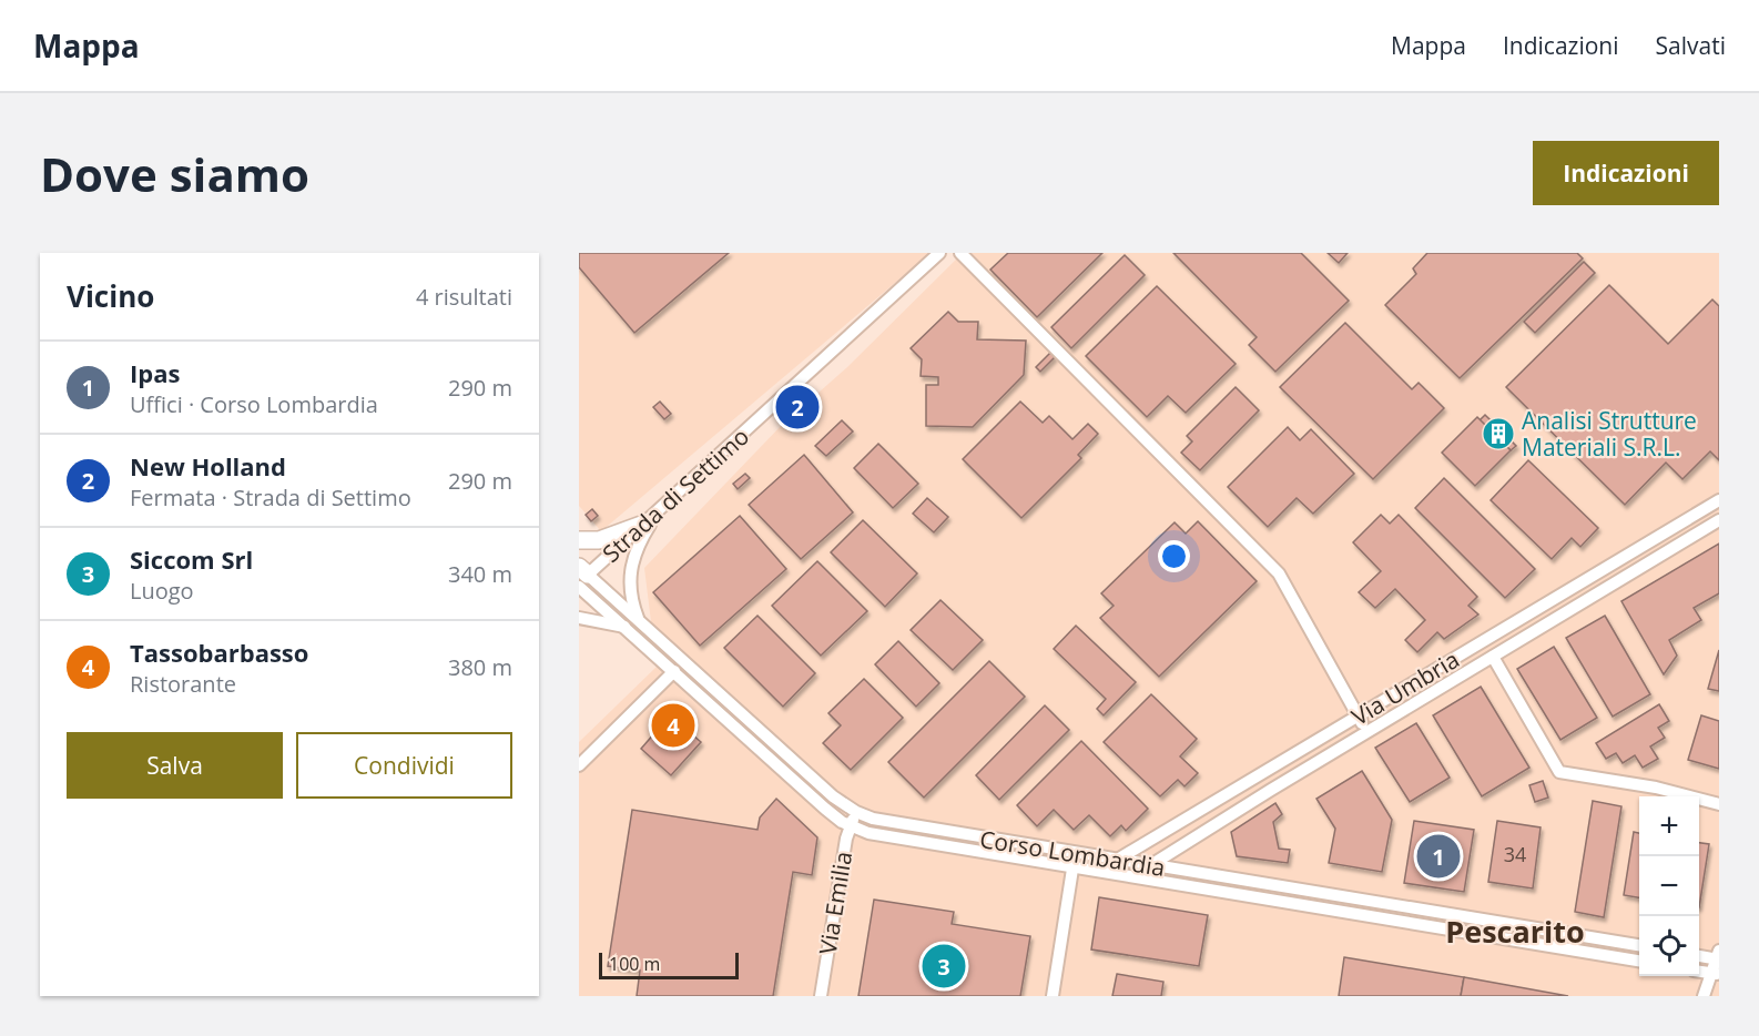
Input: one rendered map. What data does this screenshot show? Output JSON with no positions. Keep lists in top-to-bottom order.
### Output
{
  "streets": {
    "street": [
      "Strada di Settimo",
      "Via Umbria",
      "Corso Lombardia",
      "Via Emilia"
    ]
  },
  "crossings": [
    ["Strada di Settimo", "Corso Lombardia"],
    ["Via Umbria", "Corso Lombardia"],
    ["Corso Lombardia", "Via Emilia"]
  ],
  "districts": ["Pescarito"],
  "places": {
    "building": ["Analisi Strutture Materiali S.R.L."]
  },
  "house_numbers": ["34"],
  "scale_bar": "100 m",
  "page": {
    "header": "Mappa",
    "nav": ["Mappa", "Indicazioni", "Salvati"],
    "buttons": [
      "Indicazioni",
      ["Salva", "Condividi"]
    ],
    "title": "Dove siamo",
    "heading": ["Vicino", "4 risultati"],
    "list": [
      {
        "mark": "1",
        "name": "Ipas",
        "note": "Uffici · Corso Lombardia",
        "value": "290 m"
      },
      {
        "mark": "2",
        "name": "New Holland",
        "note": "Fermata · Strada di Settimo",
        "value": "290 m"
      },
      {
        "mark": "3",
        "name": "Siccom Srl",
        "note": "Luogo",
        "value": "340 m"
      },
      {
        "mark": "4",
        "name": "Tassobarbasso",
        "note": "Ristorante",
        "value": "380 m"
      }
    ],
    "pins": [
      "2",
      "4",
      "1",
      "3"
    ],
    "map_buttons": ["+", "−"],
    "scale": "100 m"
  }
}
